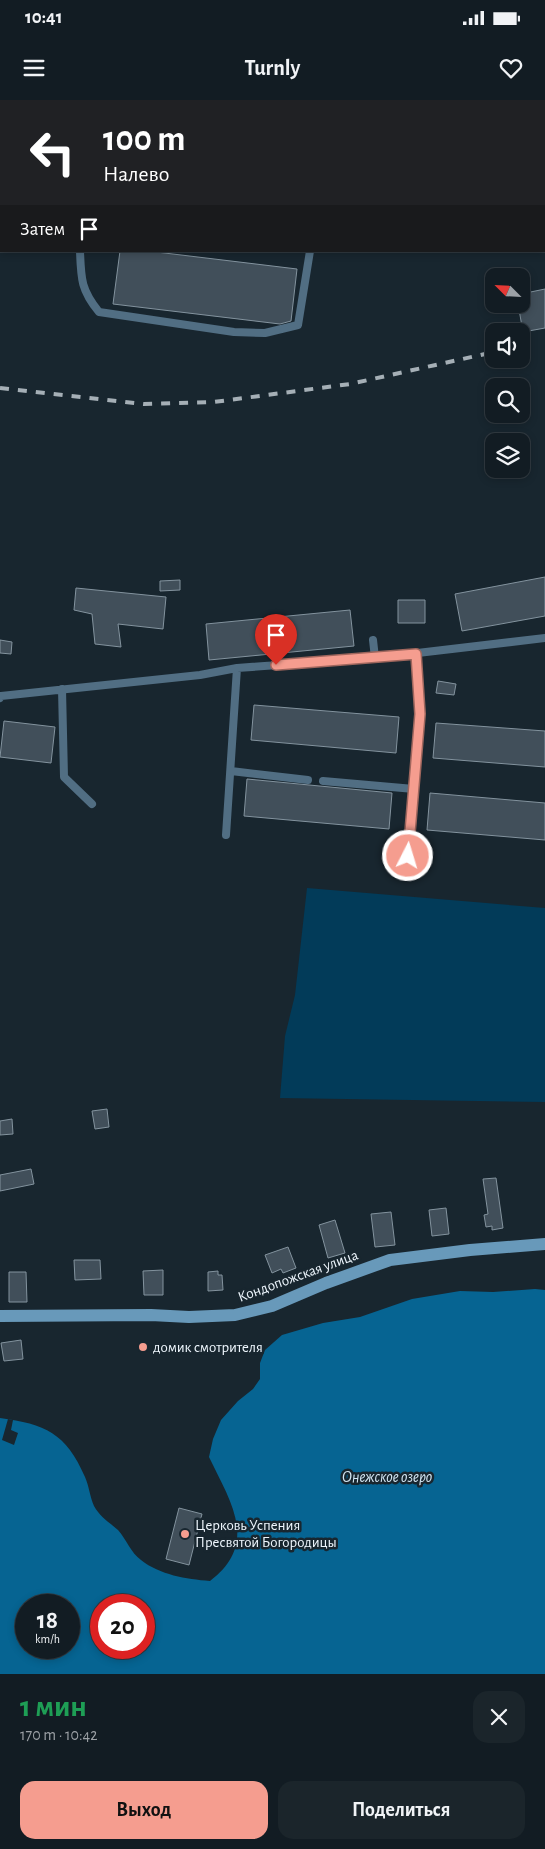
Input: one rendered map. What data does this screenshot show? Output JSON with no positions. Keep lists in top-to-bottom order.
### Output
{
  "streets": {
    "street": ["Кондопожская улица"]
  },
  "water": ["Онежское озеро"],
  "places": ["домик смотрителя", "Церковь Успения Пресвятой Богородицы"],
  "north": "top left",
  "page": {
    "status": "10:41",
    "header": "Turnly",
    "turn": ["100 m", "Налево"],
    "then": "Затем",
    "speed": "18 km/h",
    "limit": "20",
    "heading": ["1 мин", "170 m · 10:42"],
    "buttons": ["Выход", "Поделиться"]
  }
}
